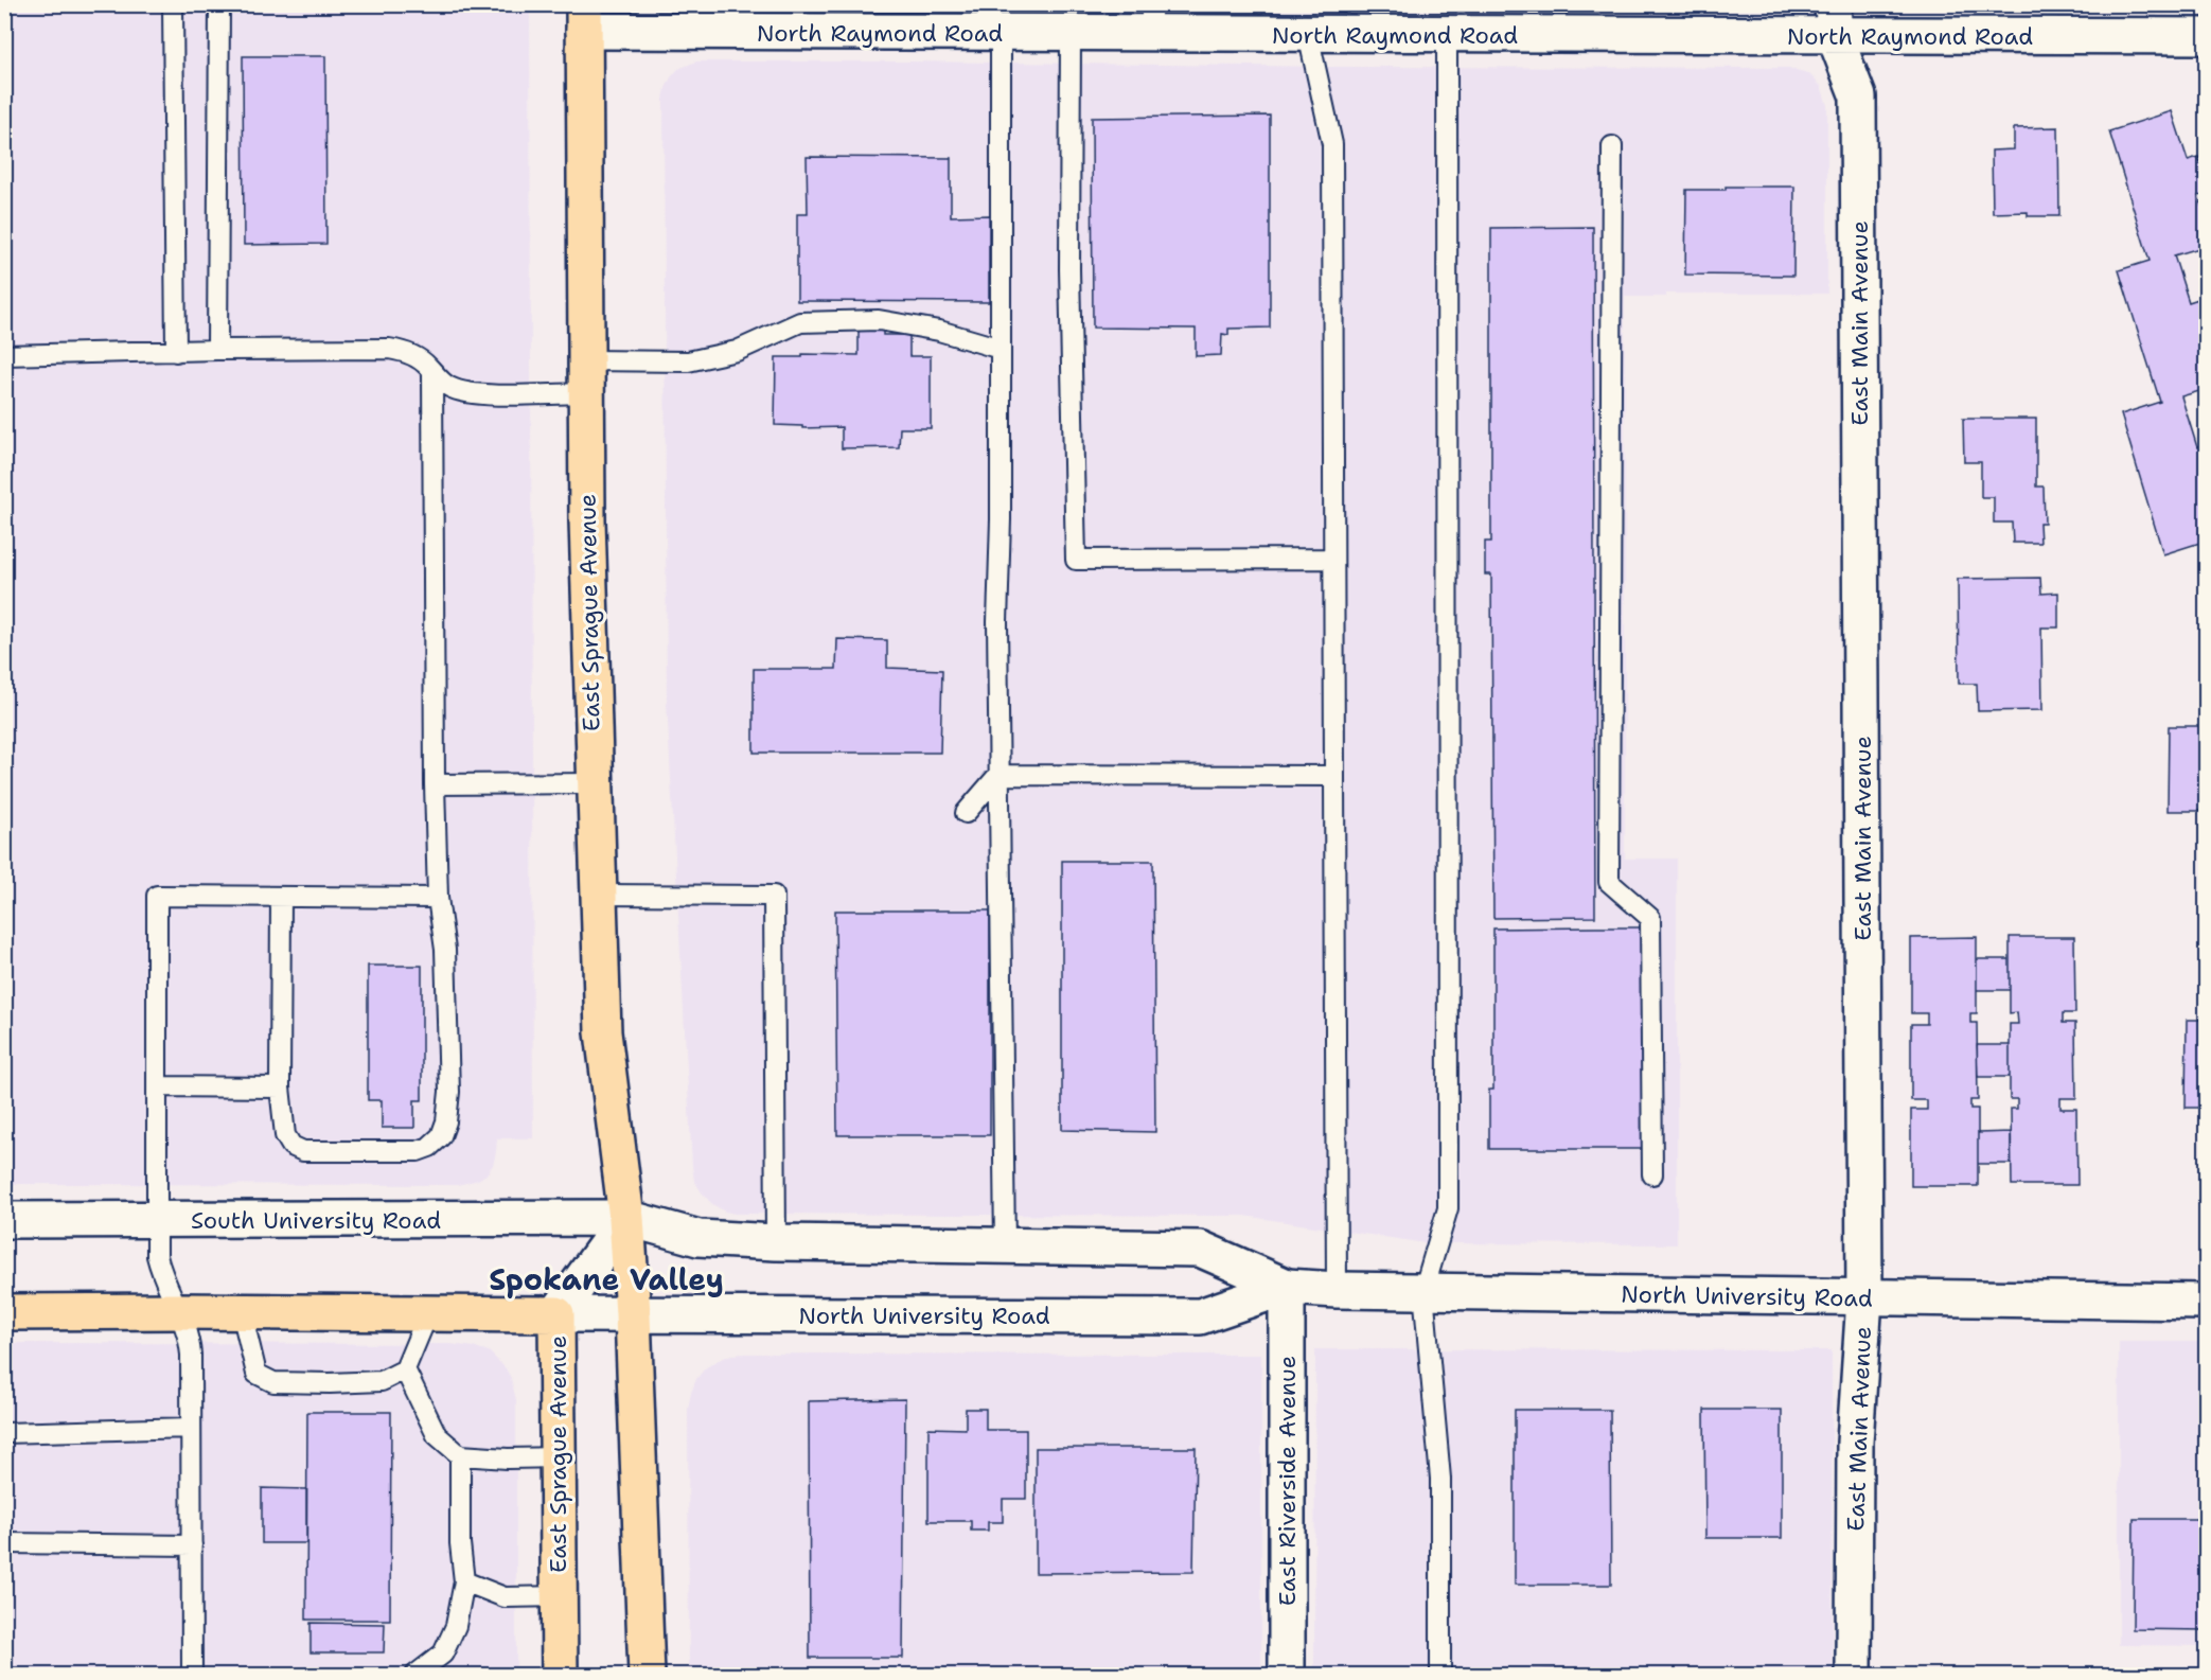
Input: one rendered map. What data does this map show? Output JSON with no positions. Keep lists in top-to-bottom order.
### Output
{
  "streets": {
    "main road": ["East Sprague Avenue"],
    "street": [
      "North Raymond Road",
      "East Main Avenue",
      "South University Road",
      "North University Road",
      "East Riverside Avenue"
    ]
  },
  "crossings": [
    ["North Raymond Road", "East Main Avenue"],
    ["North Raymond Road", "East Sprague Avenue"],
    ["East Main Avenue", "North University Road"],
    ["East Sprague Avenue", "South University Road"],
    ["East Sprague Avenue", "North University Road"],
    ["South University Road", "North University Road"],
    ["North University Road", "East Riverside Avenue"]
  ],
  "districts": ["Spokane Valley"]
}
